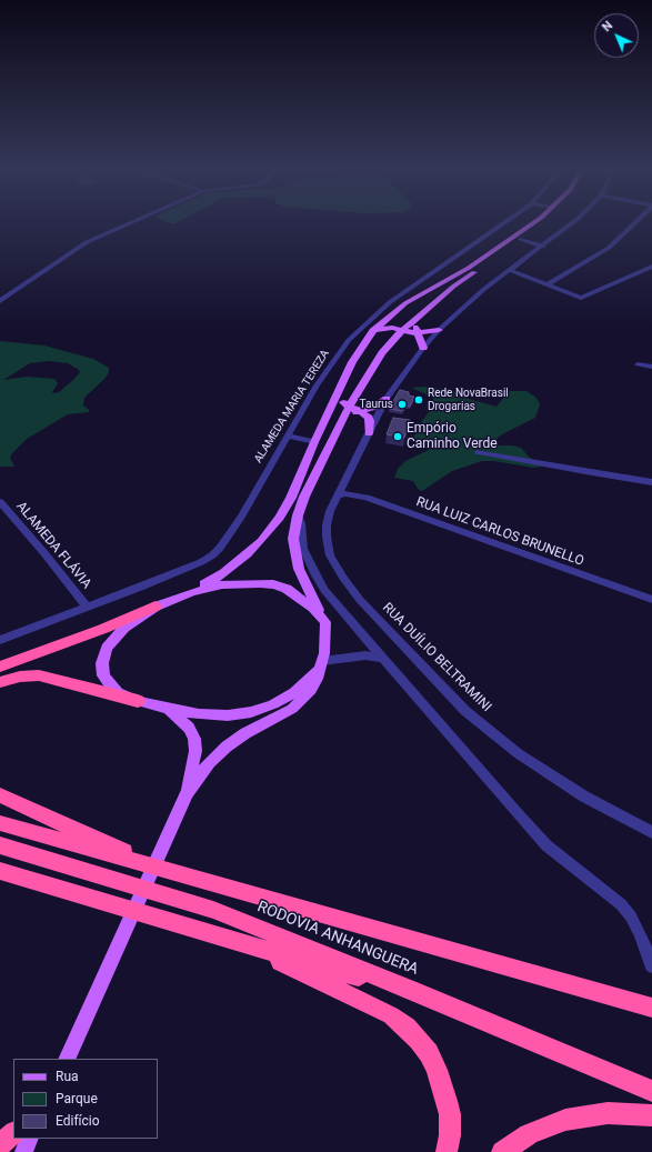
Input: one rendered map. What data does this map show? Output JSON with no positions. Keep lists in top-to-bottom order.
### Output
{
  "streets": {
    "highway": ["RODOVIA ANHANGUERA"],
    "street": [
      "ALAMEDA MARIA TEREZA",
      "RUA LUIZ CARLOS BRUNELLO",
      "ALAMEDA FLÁVIA",
      "RUA DUÍLIO BELTRAMINI"
    ]
  },
  "crossings": [
    ["ALAMEDA MARIA TEREZA", "ALAMEDA FLÁVIA"],
    ["RUA LUIZ CARLOS BRUNELLO", "RUA DUÍLIO BELTRAMINI"]
  ],
  "places": ["Rede NovaBrasil Drogarias", "Taurus", "Empório Caminho Verde"],
  "legend": ["Rua", "Parque", "Edifício"],
  "north": "top left"
}
